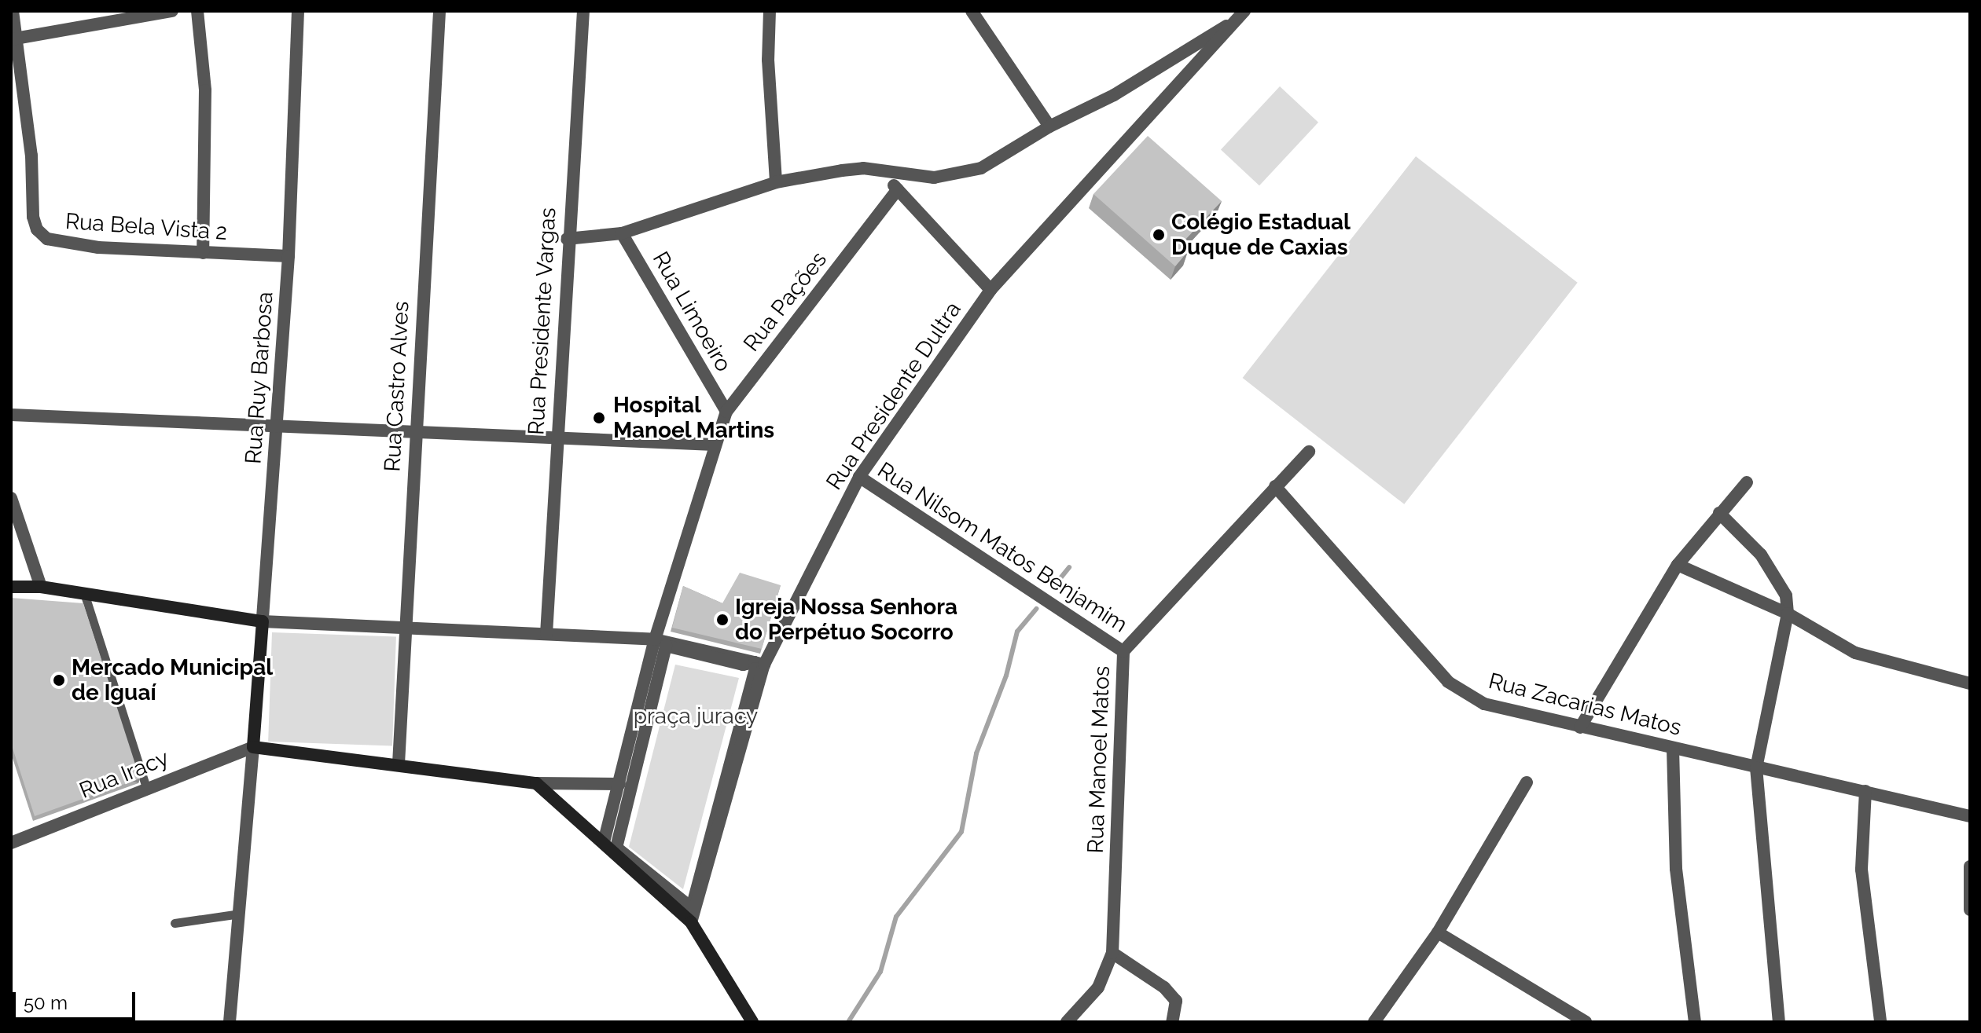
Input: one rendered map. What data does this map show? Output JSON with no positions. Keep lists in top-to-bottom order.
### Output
{
  "streets": {
    "street": [
      "Rua Bela Vista 2",
      "Rua Pações",
      "Rua Limoeiro",
      "Rua Presidente Vargas",
      "Rua Ruy Barbosa",
      "Rua Castro Alves",
      "Rua Presidente Dultra",
      "Rua Nilsom Matos Benjamim",
      "Rua Zacarias Matos",
      "Rua Manoel Matos",
      "Rua Iracy"
    ]
  },
  "crossings": [
    ["Rua Bela Vista 2", "Rua Ruy Barbosa"],
    ["Rua Pações", "Rua Limoeiro"],
    ["Rua Ruy Barbosa", "Rua Iracy"],
    ["Rua Presidente Dultra", "Rua Nilsom Matos Benjamim"],
    ["Rua Nilsom Matos Benjamim", "Rua Manoel Matos"],
    ["Rua Zacarias Matos", "Rua Manoel Matos"]
  ],
  "parks": ["praça juracy"],
  "places": [
    "Colégio Estadual Duque de Caxias",
    "Hospital Manoel Martins",
    "Igreja Nossa Senhora do Perpétuo Socorro",
    "Mercado Municipal de Iguaí"
  ],
  "scale_bar": "50 m"
}
